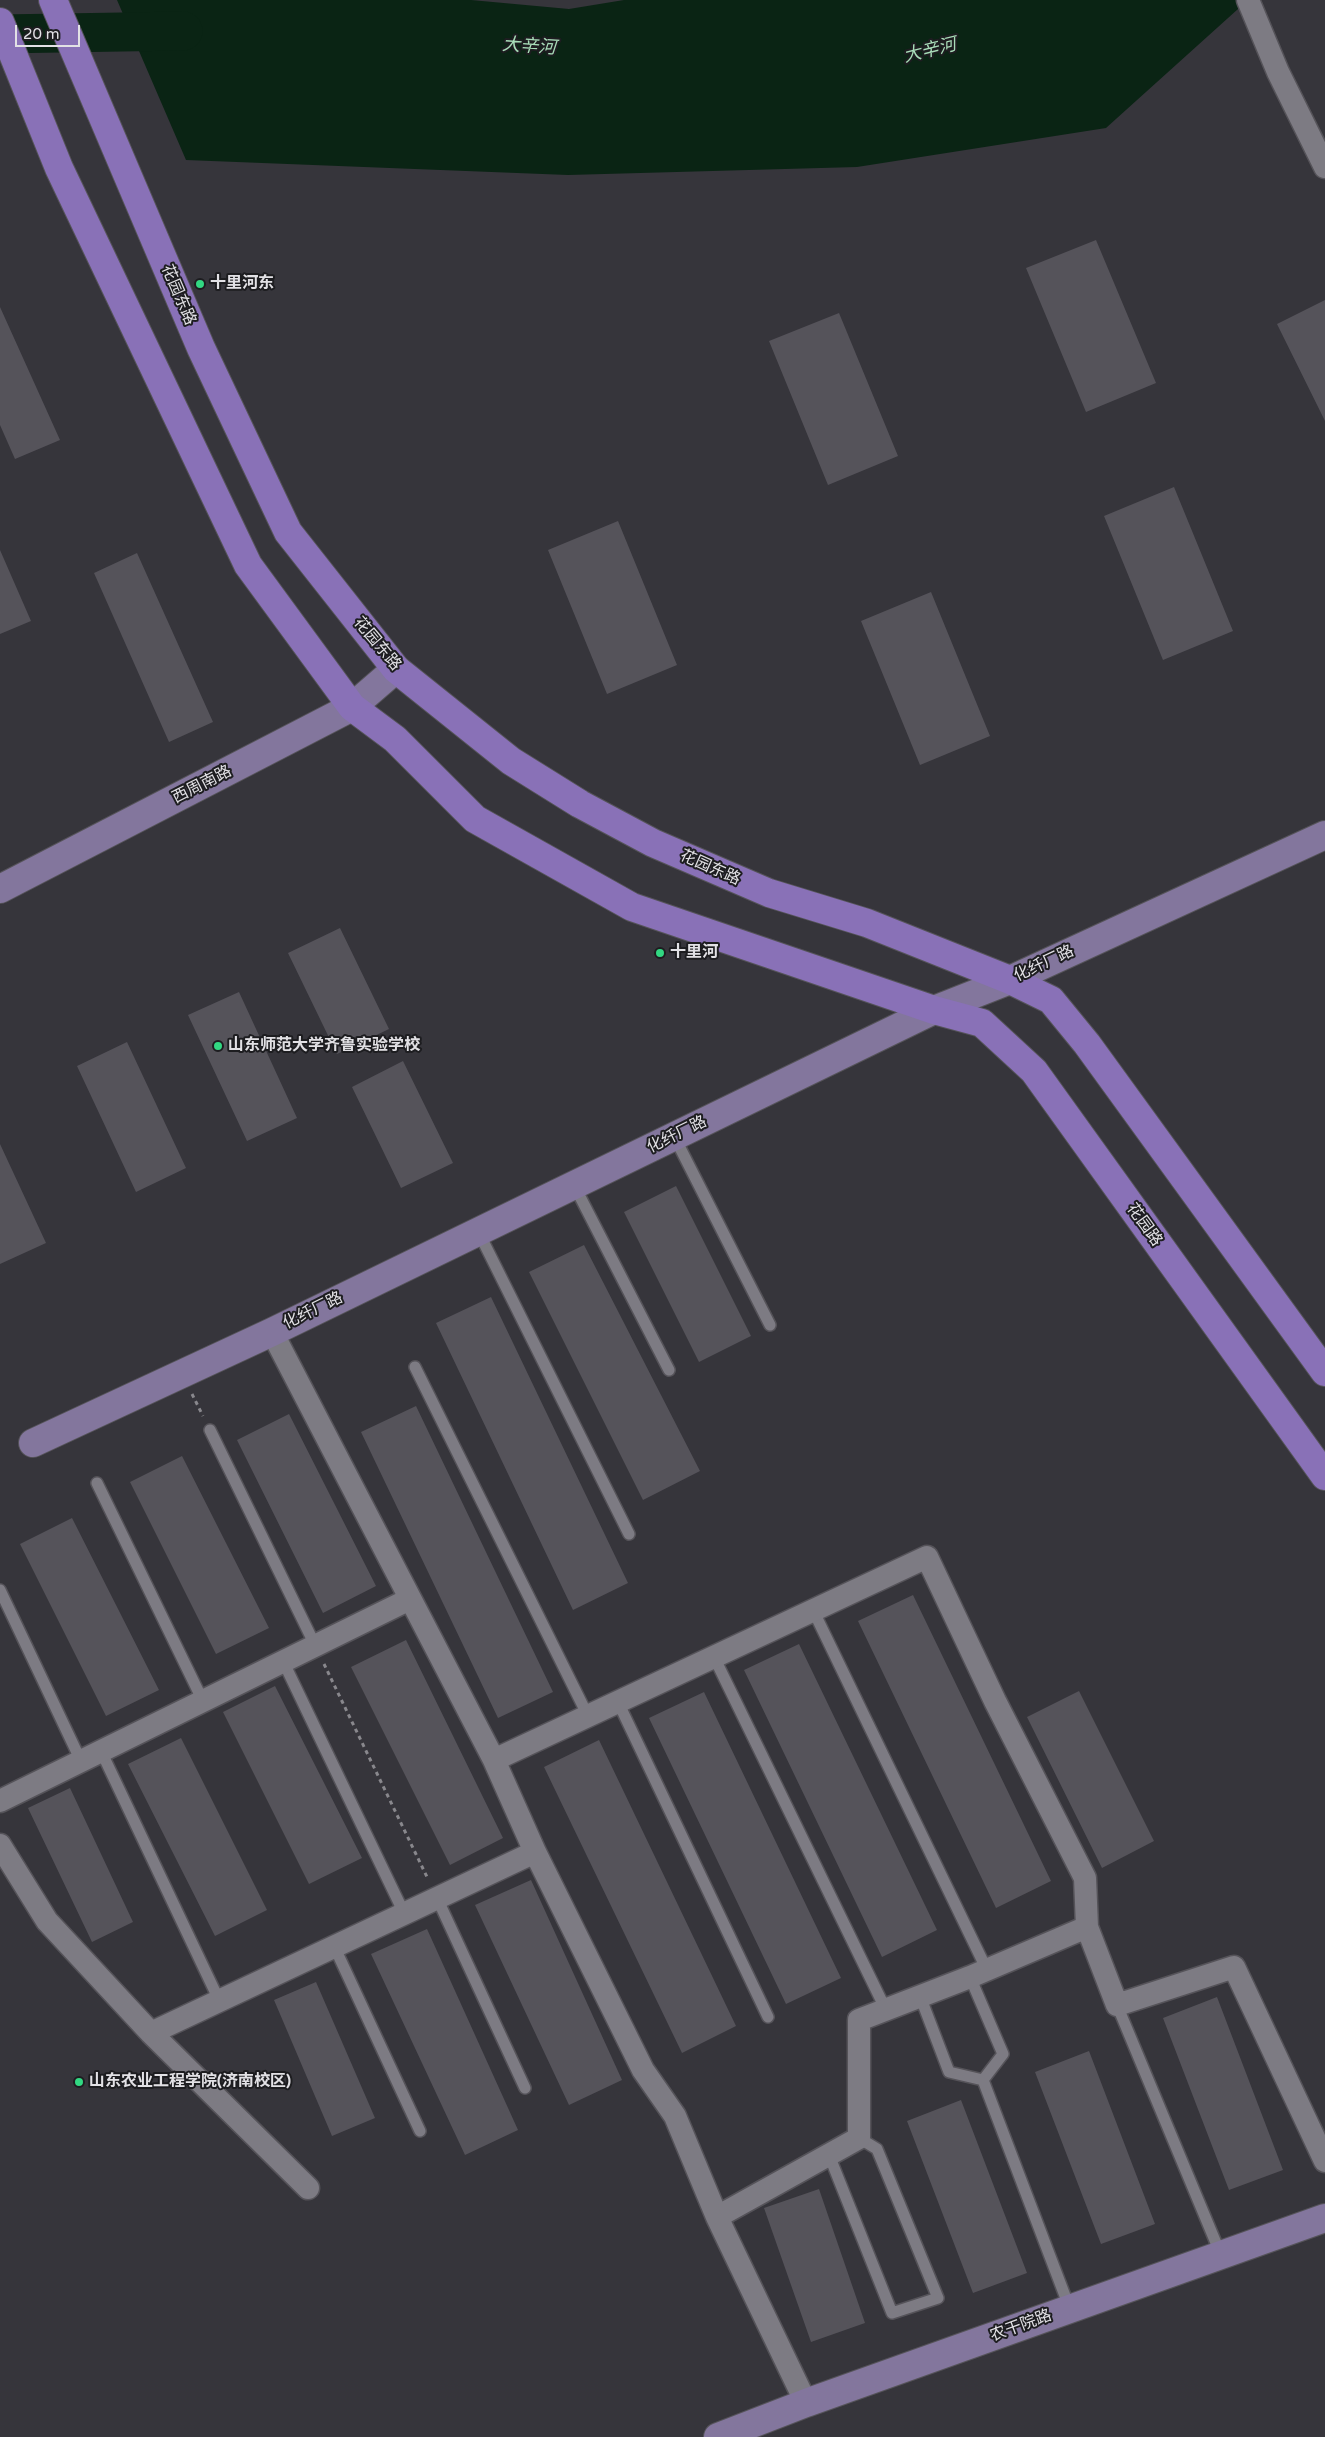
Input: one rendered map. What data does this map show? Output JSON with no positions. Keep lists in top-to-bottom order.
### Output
{
  "streets": {
    "main road": ["花园东路", "花园路"],
    "street": ["西周南路", "化纤厂路", "农干院路"]
  },
  "crossings": [
    ["花园东路", "西周南路"],
    ["花园东路", "化纤厂路"],
    ["化纤厂路", "花园路"]
  ],
  "water": ["大辛河"],
  "places": [
    "十里河东",
    "十里河",
    "山东师范大学齐鲁实验学校",
    "山东农业工程学院(济南校区)"
  ],
  "scale_bar": "20 m"
}
